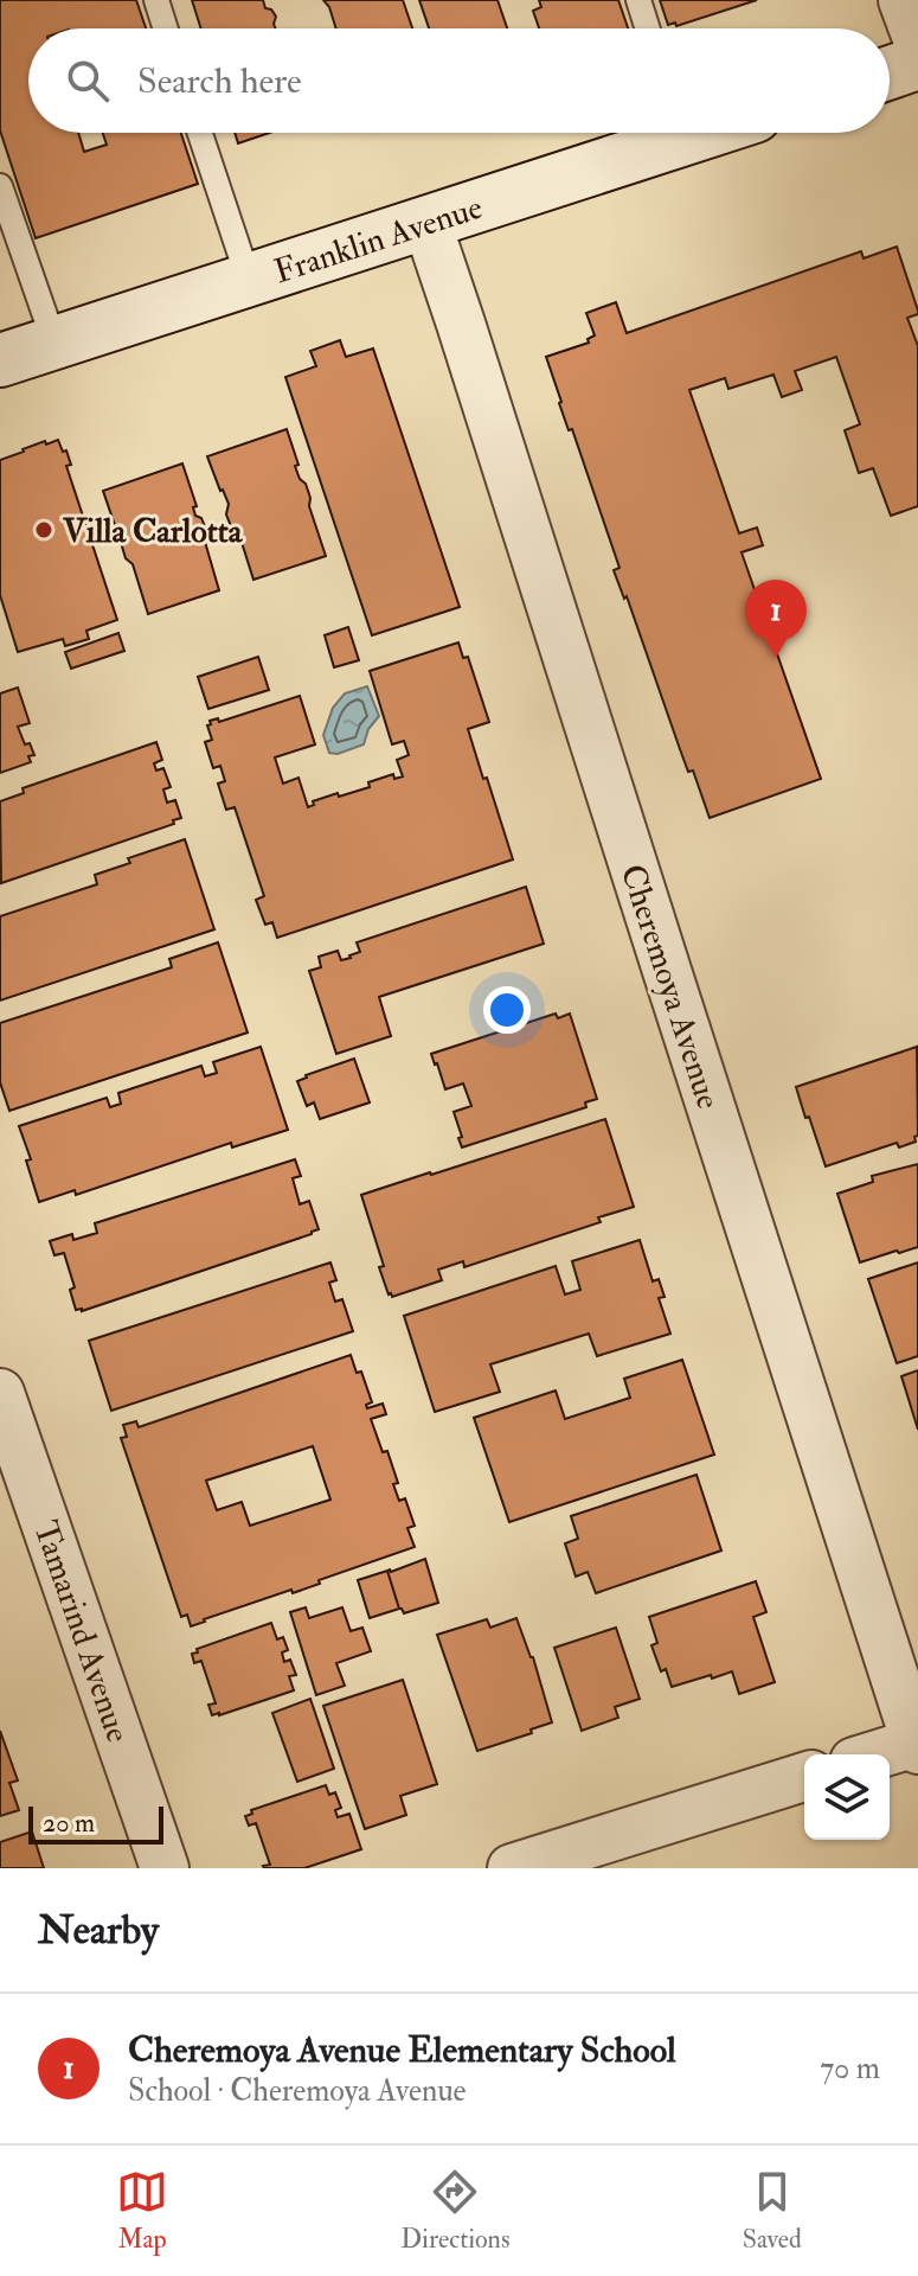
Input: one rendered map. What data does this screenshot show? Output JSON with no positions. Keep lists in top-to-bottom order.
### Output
{
  "streets": {
    "main road": ["Franklin Avenue"],
    "street": ["Cheremoya Avenue", "Tamarind Avenue"]
  },
  "crossings": [
    ["Franklin Avenue", "Cheremoya Avenue"]
  ],
  "places": ["Villa Carlotta"],
  "scale_bar": "20 m",
  "page": {
    "search": "Search here",
    "pins": "1",
    "scale": "20 m",
    "heading": "Nearby",
    "list": [
      {
        "mark": "1",
        "name": "Cheremoya Avenue Elementary School",
        "note": "School · Cheremoya Avenue",
        "value": "70 m"
      }
    ],
    "nav": ["Map", "Directions", "Saved"]
  }
}
